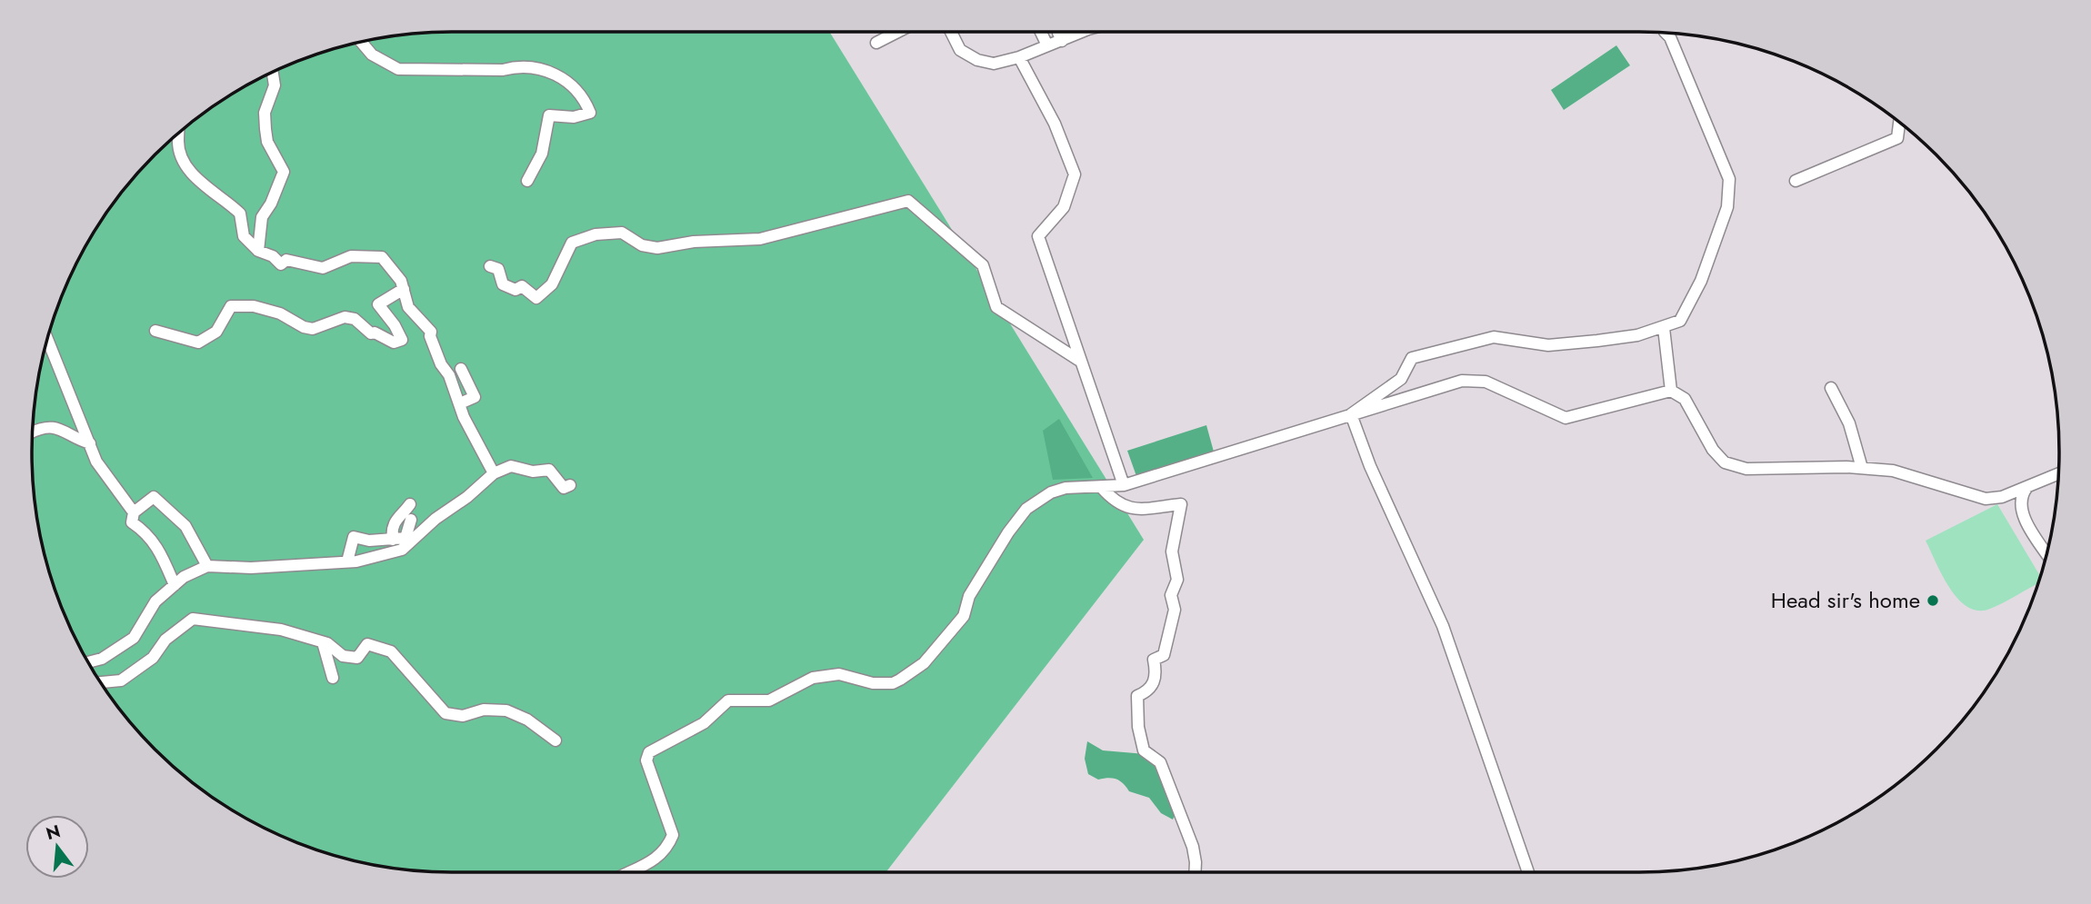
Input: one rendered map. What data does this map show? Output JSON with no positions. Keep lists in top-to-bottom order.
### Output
{
  "places": ["Head sir's home"],
  "north": "top"
}
